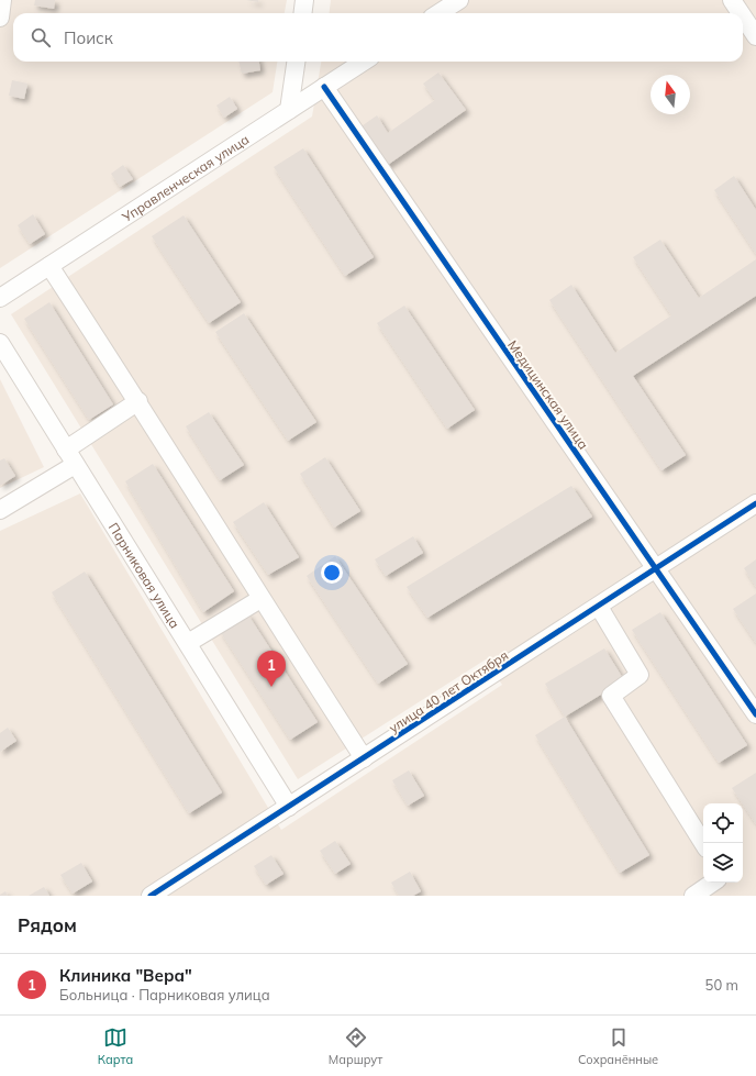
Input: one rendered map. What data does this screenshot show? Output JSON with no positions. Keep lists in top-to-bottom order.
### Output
{
  "streets": {
    "street": [
      "Управленческая улица",
      "Медицинская улица",
      "Парниковая улица",
      "улица 40 лет Октября"
    ]
  },
  "crossings": [
    ["Управленческая улица", "Медицинская улица"],
    ["Медицинская улица", "улица 40 лет Октября"],
    ["Парниковая улица", "улица 40 лет Октября"]
  ],
  "north": "top",
  "page": {
    "search": "Поиск",
    "pins": "1",
    "heading": "Рядом",
    "list": [
      {
        "mark": "1",
        "name": "Клиника \"Вера\"",
        "note": "Больница · Парниковая улица",
        "value": "50 m"
      }
    ],
    "nav": ["Карта", "Маршрут", "Сохранённые"]
  }
}
